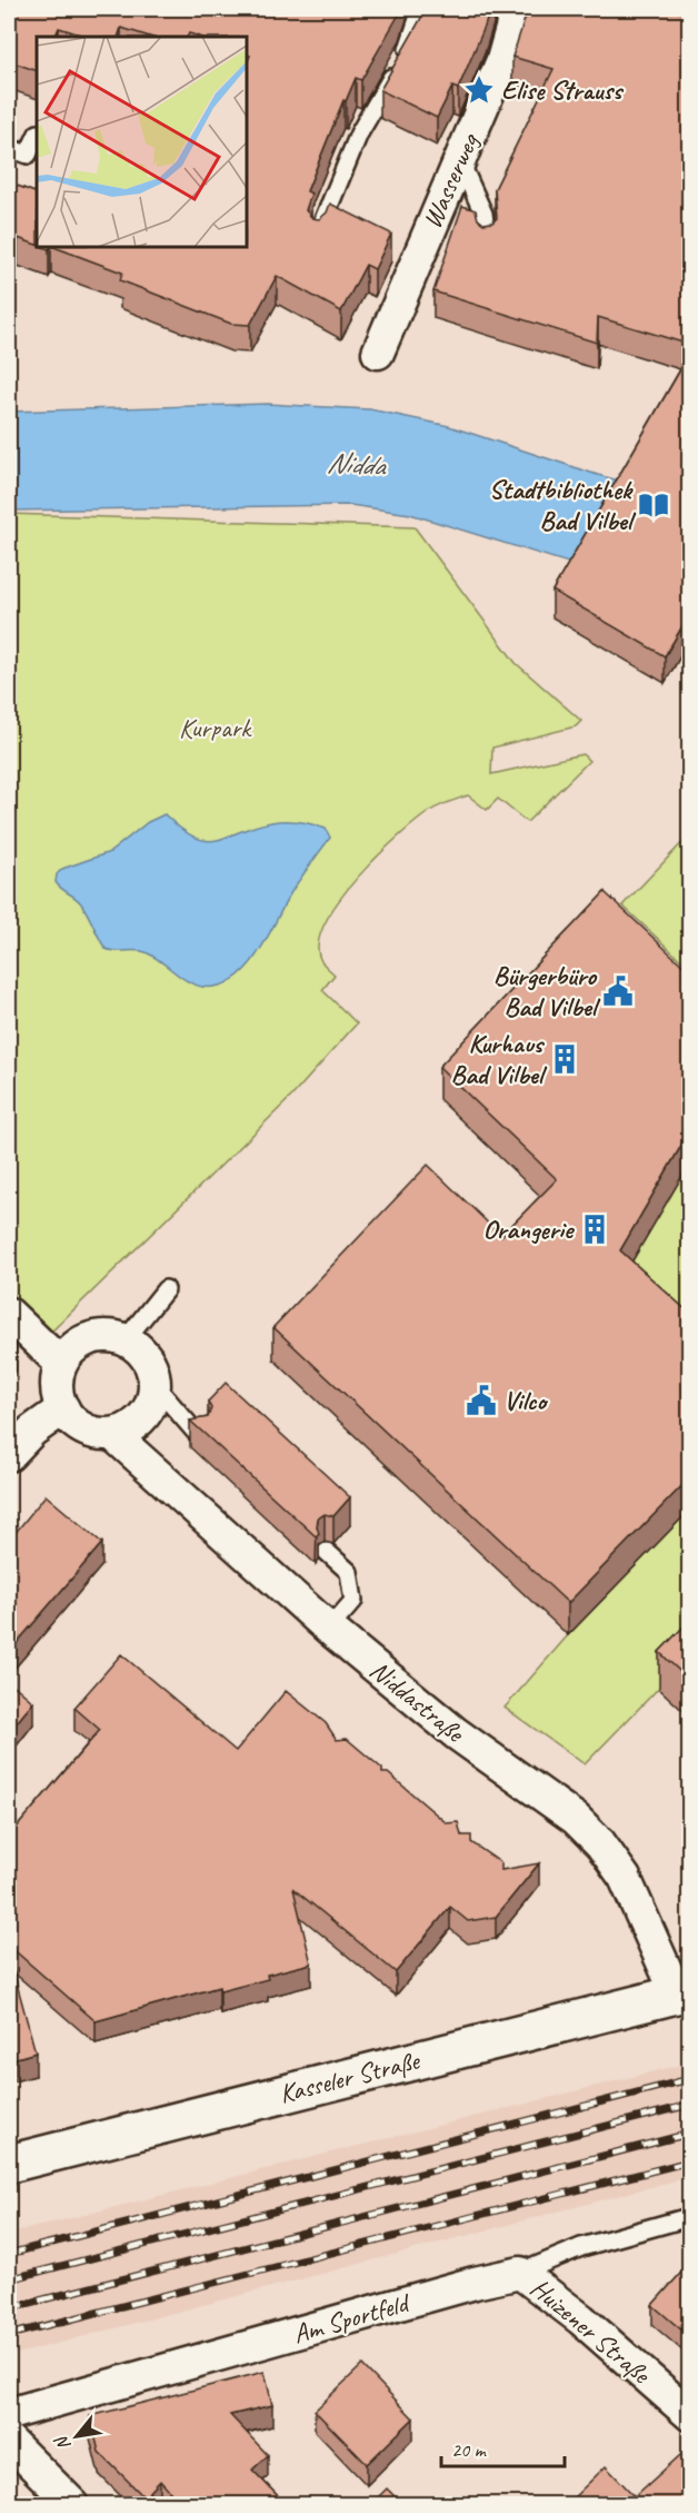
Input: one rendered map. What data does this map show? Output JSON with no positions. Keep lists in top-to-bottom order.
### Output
{
  "streets": {
    "main road": ["Kasseler Straße"],
    "street": [
      "Wasserweg",
      "Niddastraße",
      "Am Sportfeld",
      "Huizener Straße"
    ]
  },
  "crossings": [
    ["Niddastraße", "Kasseler Straße"],
    ["Am Sportfeld", "Huizener Straße"]
  ],
  "water": ["Nidda"],
  "parks": ["Kurpark"],
  "places": {
    "place": ["Elise Strauss"],
    "library": ["Stadtbibliothek Bad Vilbel"],
    "public building": ["Bürgerbüro Bad Vilbel", "Vilco"],
    "building": ["Kurhaus Bad Vilbel", "Orangerie"]
  },
  "scale_bar": "20 m",
  "north": "bottom left"
}
